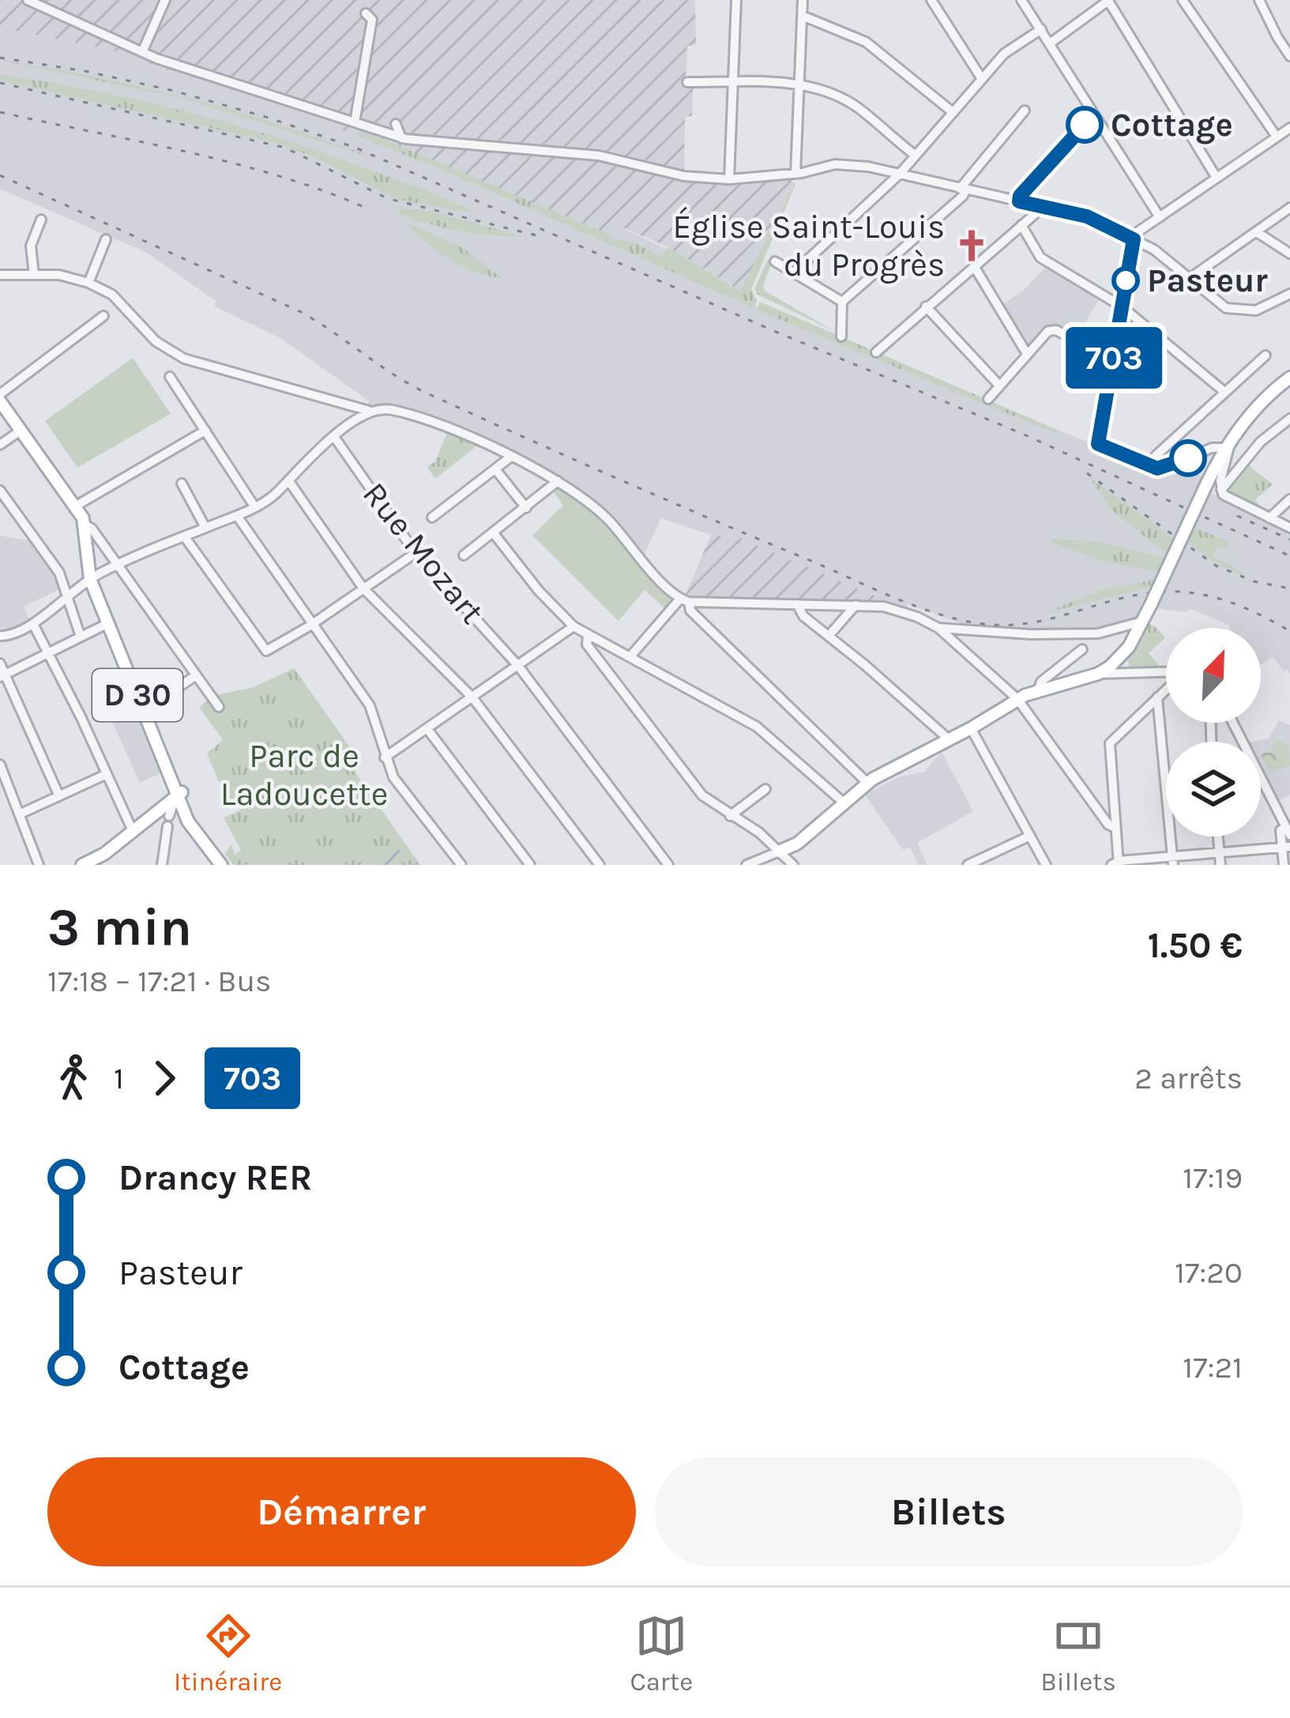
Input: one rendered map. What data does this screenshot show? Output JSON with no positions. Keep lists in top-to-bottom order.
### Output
{
  "streets": {
    "main road": ["D 30"],
    "street": ["Rue Mozart"]
  },
  "parks": ["Parc de Ladoucette"],
  "places": {
    "other": ["Cottage", "Pasteur"],
    "church": ["Église Saint-Louis du Progrès"]
  },
  "lines": ["bus line 703"],
  "north": "top right",
  "page": {
    "on_map": "703",
    "heading": ["3 min", "17:18 – 17:21 · Bus", "1.50 €"],
    "legs": ["1", "703", "2 arrêts"],
    "list": [
      {
        "name": "Drancy RER",
        "value": "17:19"
      },
      {
        "name": "Pasteur",
        "value": "17:20"
      },
      {
        "name": "Cottage",
        "value": "17:21"
      }
    ],
    "buttons": ["Démarrer", "Billets"],
    "tabs": ["Itinéraire", "Carte", "Billets"]
  }
}
